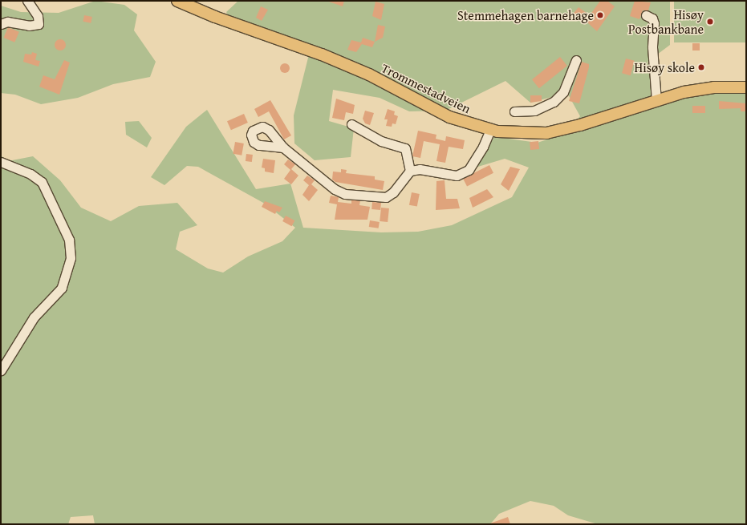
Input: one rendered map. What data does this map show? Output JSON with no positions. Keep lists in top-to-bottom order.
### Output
{
  "streets": {
    "main road": ["Trommestadveien"]
  },
  "places": ["Stemmehagen barnehage", "Hisøy Postbankbane", "Hisøy skole"]
}
